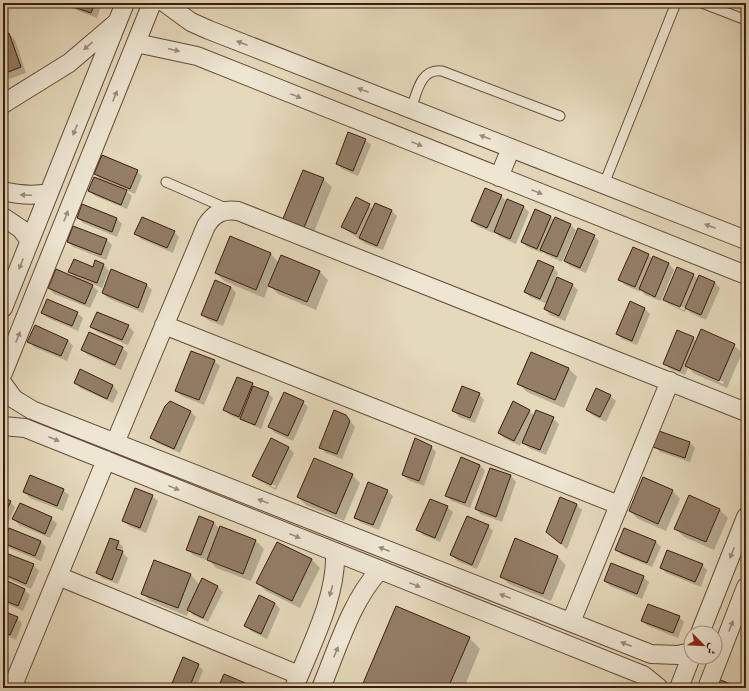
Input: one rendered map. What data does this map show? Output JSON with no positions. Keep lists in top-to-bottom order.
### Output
{
  "north": "bottom right"
}
